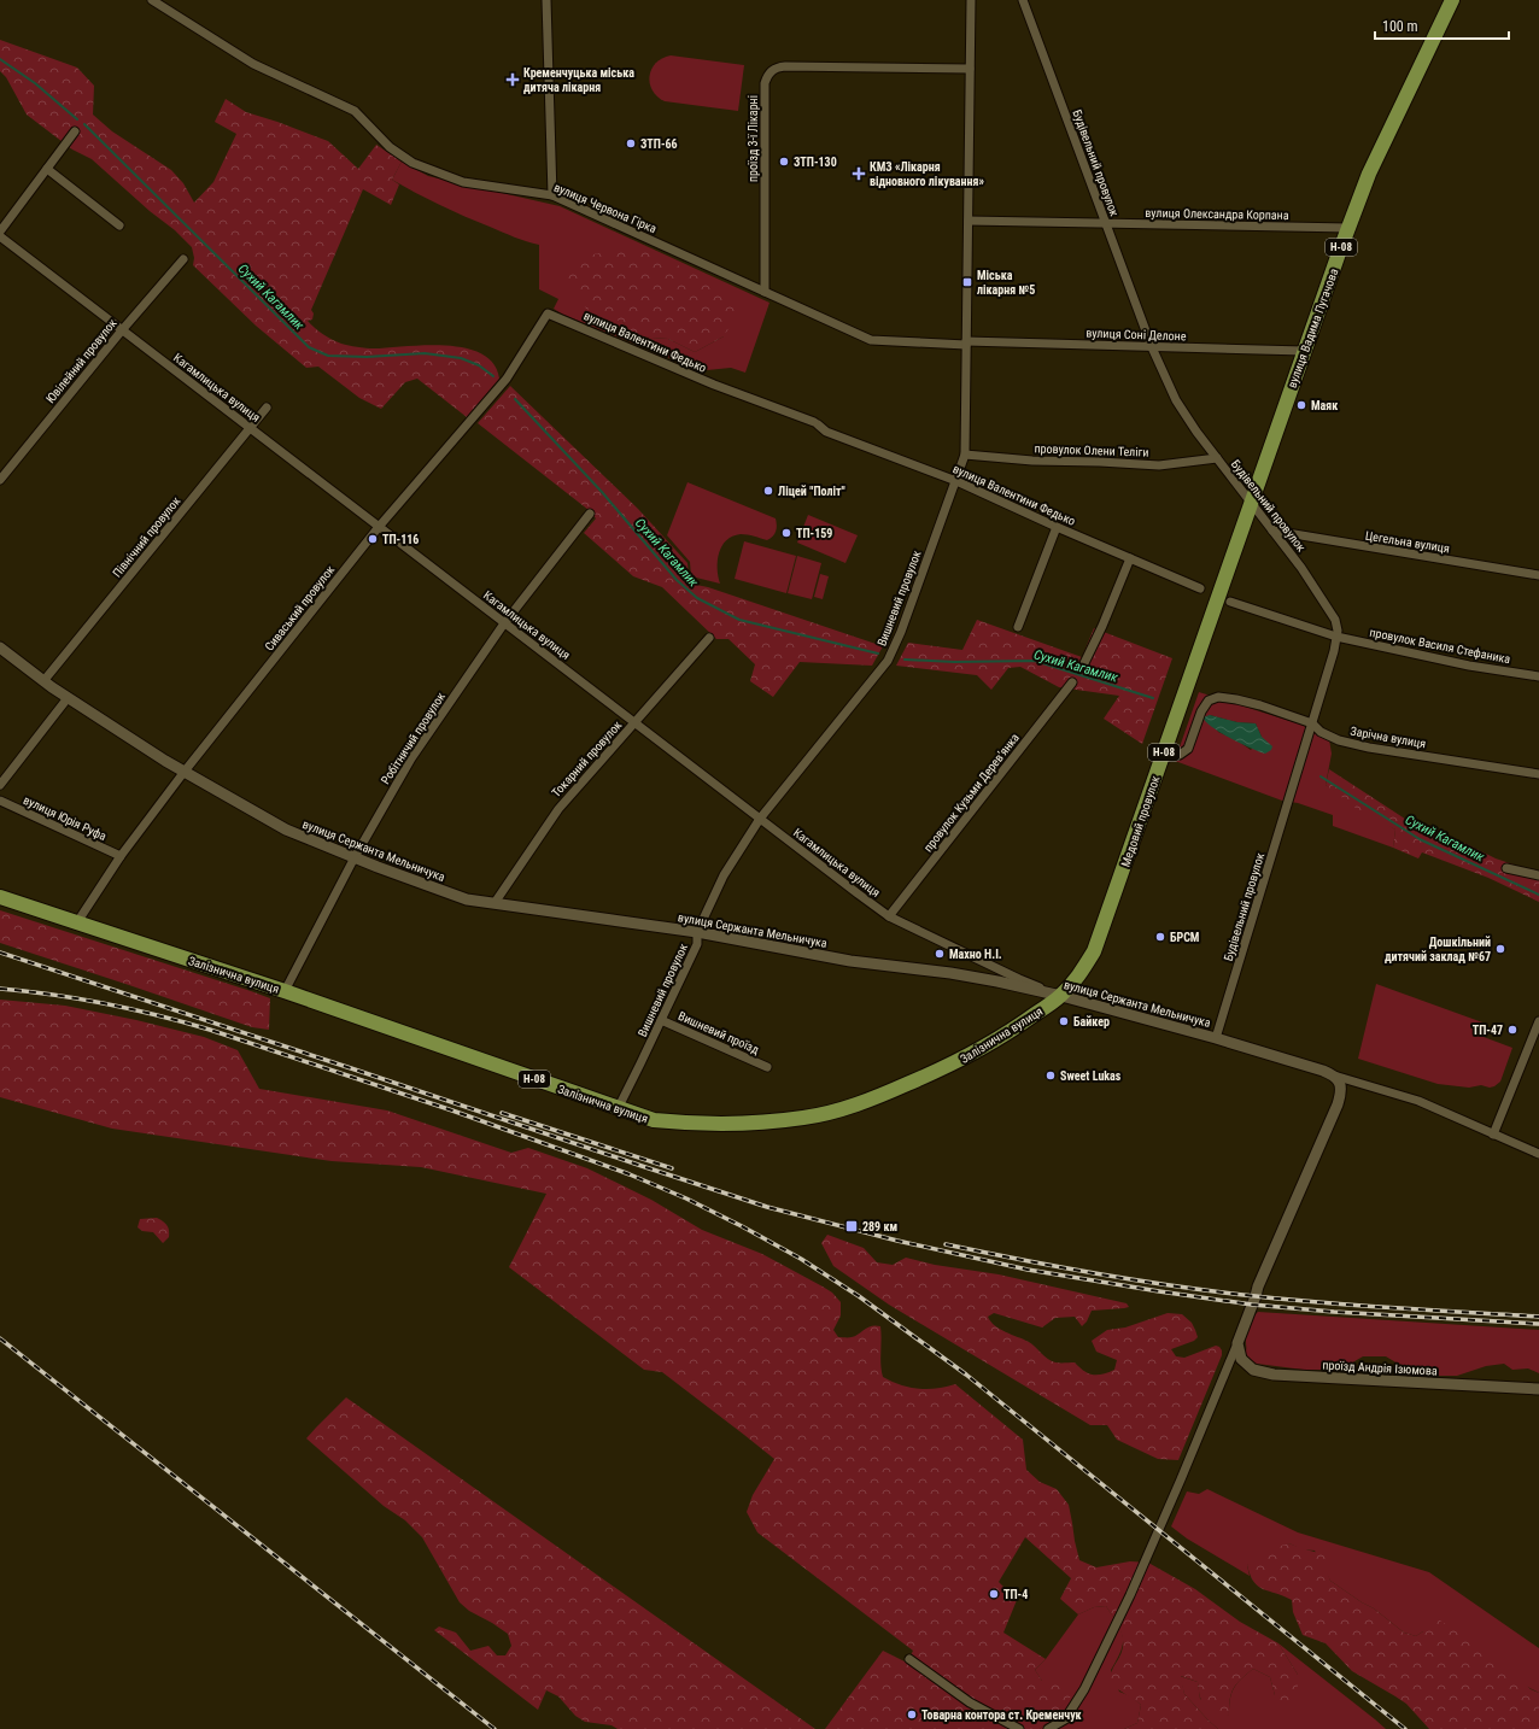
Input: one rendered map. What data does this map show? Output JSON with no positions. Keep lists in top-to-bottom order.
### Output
{
  "streets": {
    "main road": [
      "Н-08",
      "вулиця Вадима Пугачова",
      "Медовий провулок",
      "Залізнична вулиця"
    ],
    "street": [
      "проїзд 3-ї Лікарні",
      "Будівельний провулок",
      "вулиця Червона Гірка",
      "вулиця Олександра Корпана",
      "вулиця Соні Делоне",
      "вулиця Валентини Федько",
      "Ювілейний провулок",
      "Кагамлицька вулиця",
      "провулок Олени Теліги",
      "Північний провулок",
      "Цегельна вулиця",
      "Вишневий провулок",
      "Сиваський провулок",
      "провулок Василя Стефаника",
      "Зарічна вулиця",
      "Робітничий провулок",
      "Токарний провулок",
      "провулок Кузьми Деревʼянка",
      "вулиця Юрія Руфа",
      "вулиця Сержанта Мельничука",
      "Вишневий проїзд",
      "проїзд Андрія Ізюмова"
    ]
  },
  "crossings": [
    ["проїзд 3-ї Лікарні", "вулиця Червона Гірка"],
    ["проїзд 3-ї Лікарні", "Вишневий провулок"],
    ["Будівельний провулок", "вулиця Олександра Корпана"],
    ["Будівельний провулок", "вулиця Вадима Пугачова"],
    ["Будівельний провулок", "вулиця Соні Делоне"],
    ["Будівельний провулок", "провулок Олени Теліги"],
    ["Будівельний провулок", "Цегельна вулиця"],
    ["Будівельний провулок", "провулок Василя Стефаника"],
    ["Будівельний провулок", "Зарічна вулиця"],
    ["Будівельний провулок", "Медовий провулок"],
    ["Будівельний провулок", "вулиця Сержанта Мельничука"],
    ["вулиця Червона Гірка", "вулиця Соні Делоне"],
    ["вулиця Червона Гірка", "Вишневий провулок"],
    ["вулиця Олександра Корпана", "вулиця Вадима Пугачова"],
    ["вулиця Олександра Корпана", "Вишневий провулок"],
    ["вулиця Вадима Пугачова", "вулиця Соні Делоне"],
    ["вулиця Вадима Пугачова", "Медовий провулок"],
    ["вулиця Соні Делоне", "Вишневий провулок"],
    ["вулиця Валентини Федько", "Вишневий провулок"],
    ["вулиця Валентини Федько", "Сиваський провулок"],
    ["Ювілейний провулок", "Кагамлицька вулиця"],
    ["Кагамлицька вулиця", "Північний провулок"],
    ["Кагамлицька вулиця", "Вишневий провулок"],
    ["Кагамлицька вулиця", "Сиваський провулок"],
    ["Кагамлицька вулиця", "Робітничий провулок"],
    ["Кагамлицька вулиця", "Токарний провулок"],
    ["Кагамлицька вулиця", "провулок Кузьми Деревʼянка"],
    ["Кагамлицька вулиця", "Медовий провулок"],
    ["Кагамлицька вулиця", "вулиця Сержанта Мельничука"],
    ["Кагамлицька вулиця", "Залізнична вулиця"],
    ["провулок Олени Теліги", "Вишневий провулок"],
    ["Північний провулок", "вулиця Сержанта Мельничука"],
    ["Вишневий провулок", "вулиця Сержанта Мельничука"],
    ["Вишневий провулок", "Залізнична вулиця"],
    ["Вишневий провулок", "Вишневий проїзд"],
    ["Сиваський провулок", "вулиця Юрія Руфа"],
    ["Сиваський провулок", "вулиця Сержанта Мельничука"],
    ["Сиваський провулок", "Залізнична вулиця"],
    ["Зарічна вулиця", "Медовий провулок"],
    ["Робітничий провулок", "вулиця Сержанта Мельничука"],
    ["Робітничий провулок", "Залізнична вулиця"],
    ["Токарний провулок", "вулиця Сержанта Мельничука"],
    ["Медовий провулок", "вулиця Сержанта Мельничука"],
    ["Медовий провулок", "Залізнична вулиця"],
    ["вулиця Сержанта Мельничука", "Залізнична вулиця"]
  ],
  "water": ["Сухий Кагамлик"],
  "places": {
    "health": ["Кременчуцька міська дитяча лікарня", "КМЗ «Лікарня відновного лікування»"],
    "other": [
      "ЗТП-66",
      "ЗТП-130",
      "Маяк",
      "Ліцей \"Політ\"",
      "ТП-159",
      "ТП-116",
      "БРСМ",
      "Дошкільний дитячий заклад №67",
      "Махно Н.І.",
      "Байкер",
      "ТП-47",
      "Sweet Lukas",
      "ТП-4",
      "Товарна контора ст. Кременчук"
    ],
    "transit": ["Міська лікарня №5", "289 км"]
  },
  "scale_bar": "100 m"
}
